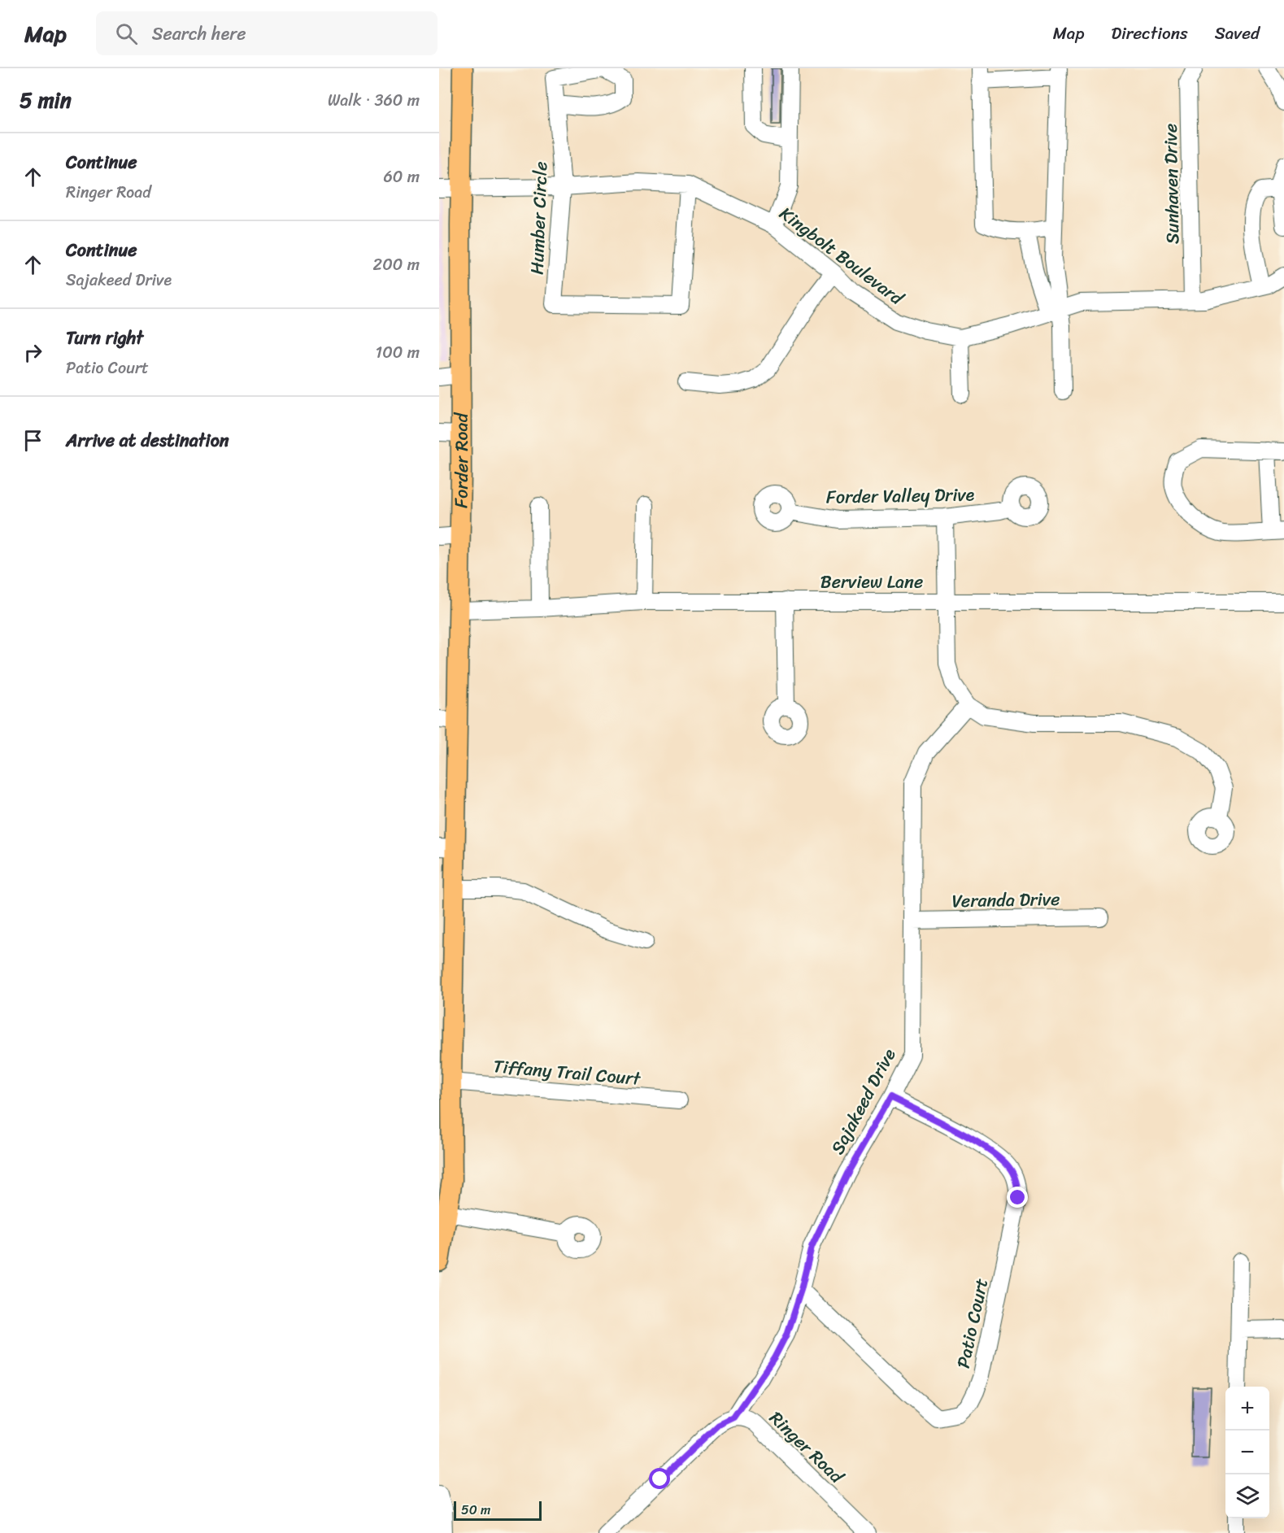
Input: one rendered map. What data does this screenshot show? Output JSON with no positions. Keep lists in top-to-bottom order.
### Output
{
  "streets": {
    "main road": ["Forder Road"],
    "street": [
      "Sunhaven Drive",
      "Humber Circle",
      "Kingbolt Boulevard",
      "Forder Valley Drive",
      "Berview Lane",
      "Veranda Drive",
      "Tiffany Trail Court",
      "Sajakeed Drive",
      "Patio Court",
      "Ringer Road"
    ]
  },
  "crossings": [
    ["Sunhaven Drive", "Kingbolt Boulevard"],
    ["Humber Circle", "Kingbolt Boulevard"],
    ["Kingbolt Boulevard", "Forder Road"],
    ["Forder Road", "Berview Lane"],
    ["Forder Road", "Tiffany Trail Court"],
    ["Veranda Drive", "Sajakeed Drive"],
    ["Sajakeed Drive", "Patio Court"],
    ["Sajakeed Drive", "Ringer Road"]
  ],
  "scale_bar": "50 m",
  "page": {
    "header": "Map",
    "search": "Search here",
    "nav": ["Map", "Directions", "Saved"],
    "heading": ["5 min", "Walk · 360 m"],
    "list": [
      ["Continue", "Ringer Road", "60 m"],
      ["Continue", "Sajakeed Drive", "200 m"],
      ["Turn right", "Patio Court", "100 m"],
      "Arrive at destination"
    ],
    "map_buttons": ["+", "−"],
    "scale": "50 m"
  }
}
